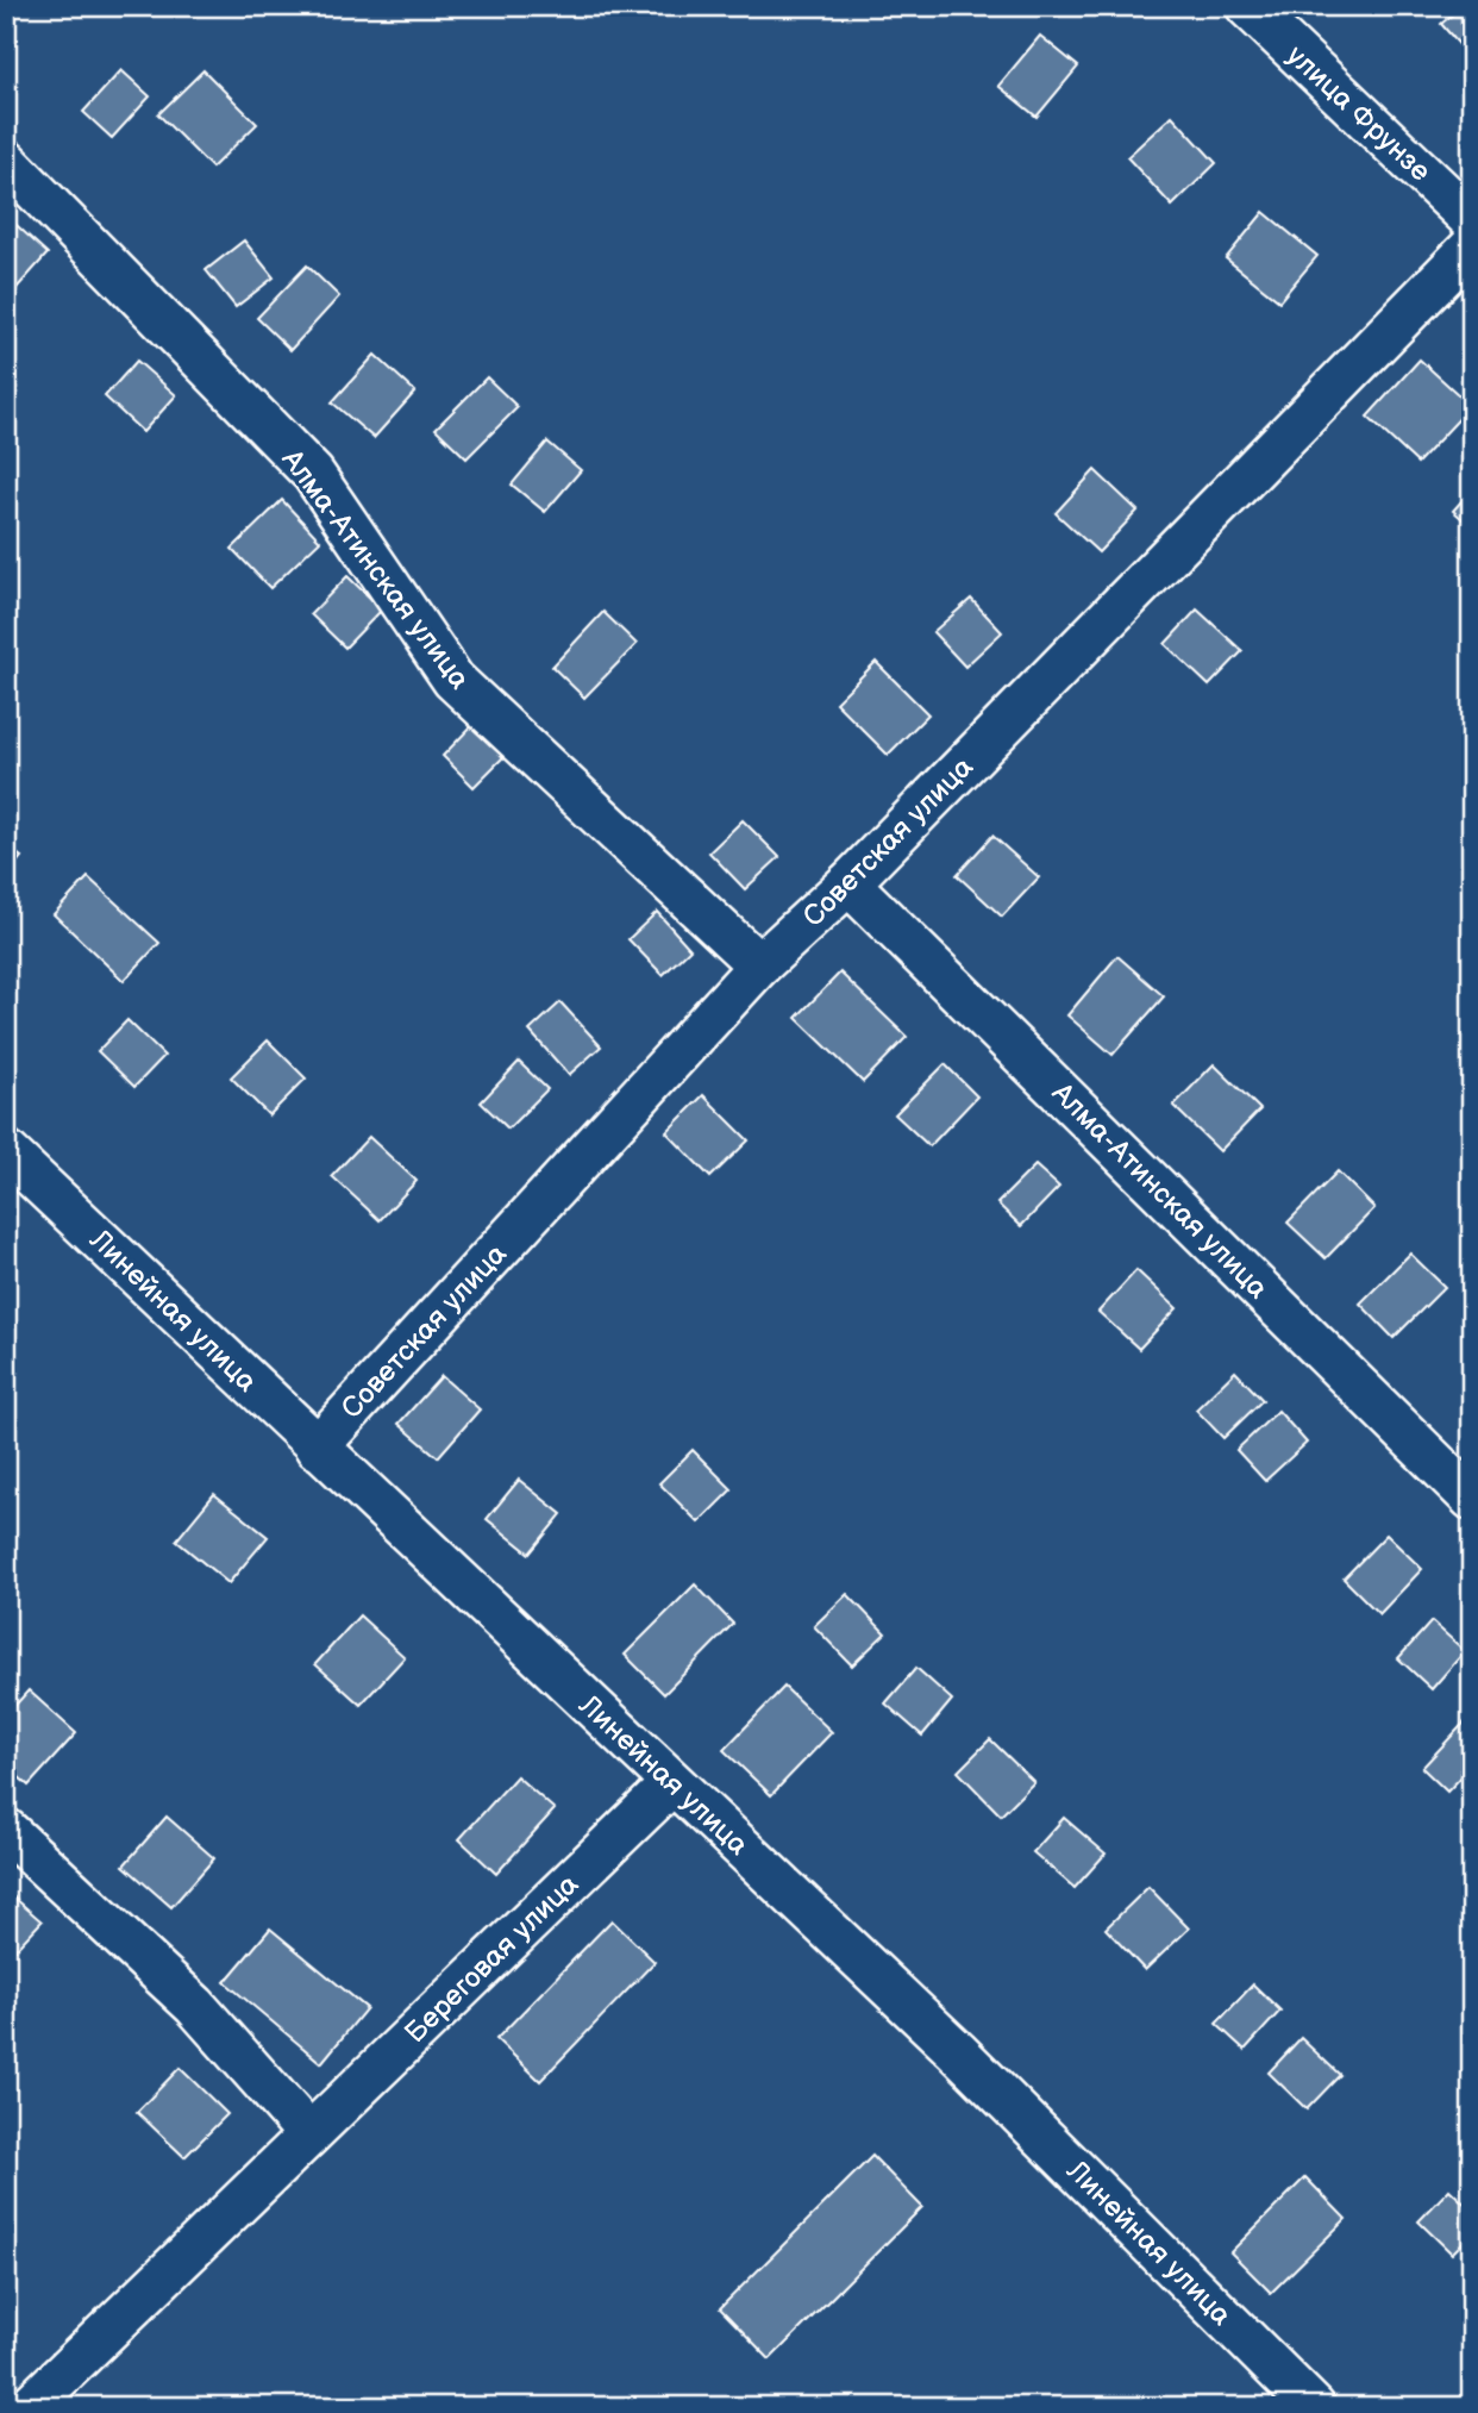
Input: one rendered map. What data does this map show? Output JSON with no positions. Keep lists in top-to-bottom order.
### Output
{
  "streets": {
    "street": [
      "улица Фрунзе",
      "Алма-Атинская улица",
      "Советская улица",
      "Линейная улица",
      "Береговая улица"
    ]
  },
  "crossings": [
    ["Алма-Атинская улица", "Советская улица"],
    ["Советская улица", "Линейная улица"],
    ["Линейная улица", "Береговая улица"]
  ]
}
